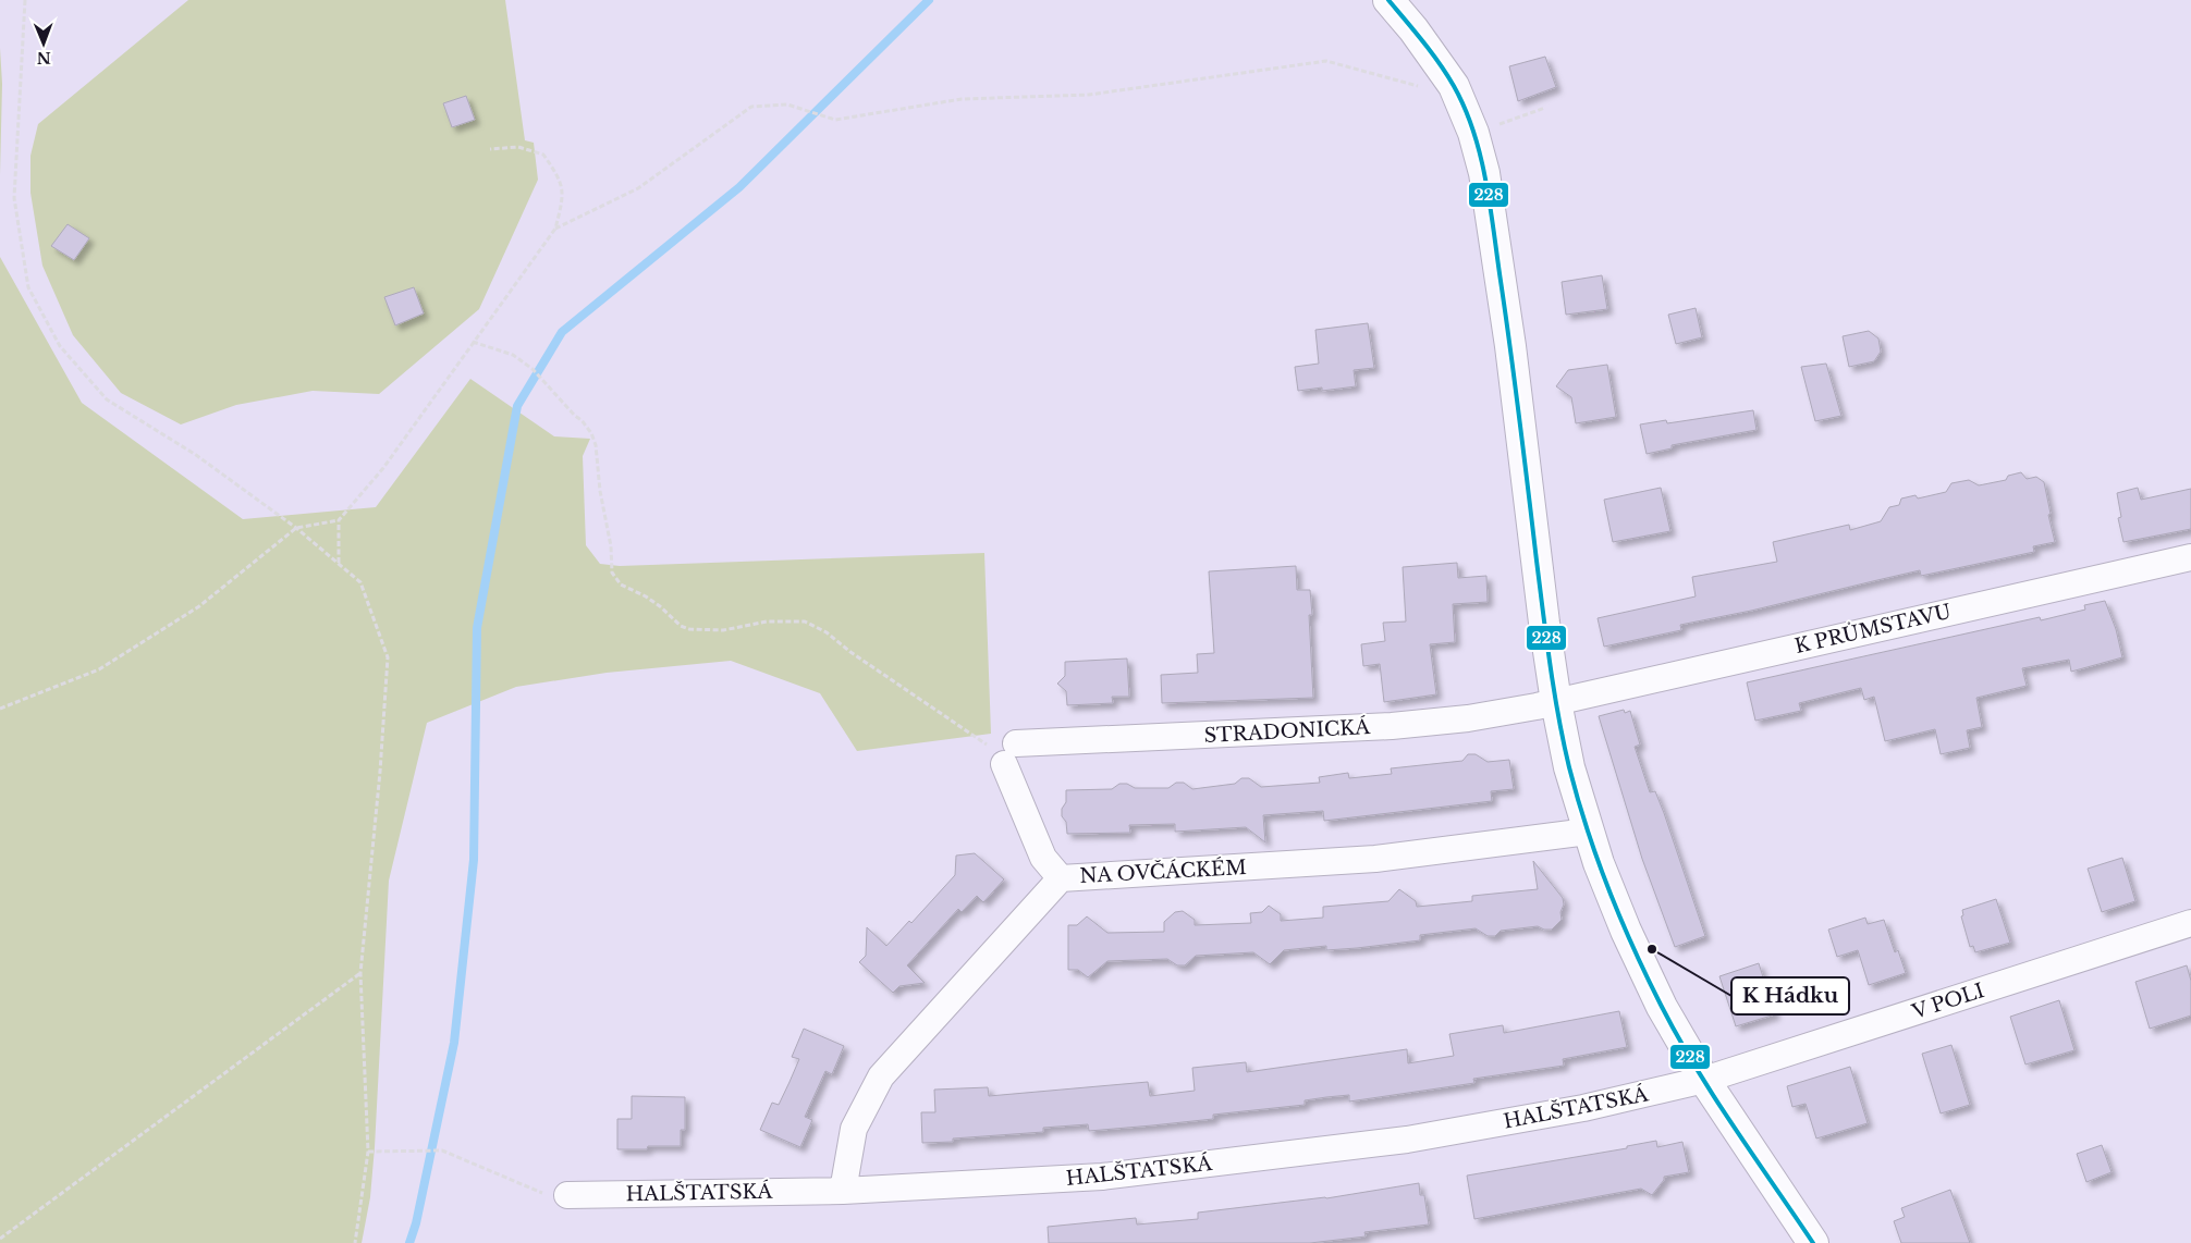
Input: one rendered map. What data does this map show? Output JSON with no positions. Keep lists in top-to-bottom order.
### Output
{
  "streets": {
    "street": [
      "K PRŮMSTAVU",
      "STRADONICKÁ",
      "NA OVČÁCKÉM",
      "V POLI",
      "HALŠTATSKÁ"
    ]
  },
  "crossings": [
    ["K PRŮMSTAVU", "STRADONICKÁ"],
    ["NA OVČÁCKÉM", "HALŠTATSKÁ"],
    ["V POLI", "HALŠTATSKÁ"]
  ],
  "places": ["K Hádku"],
  "lines": ["transit line 228"],
  "north": "bottom"
}
